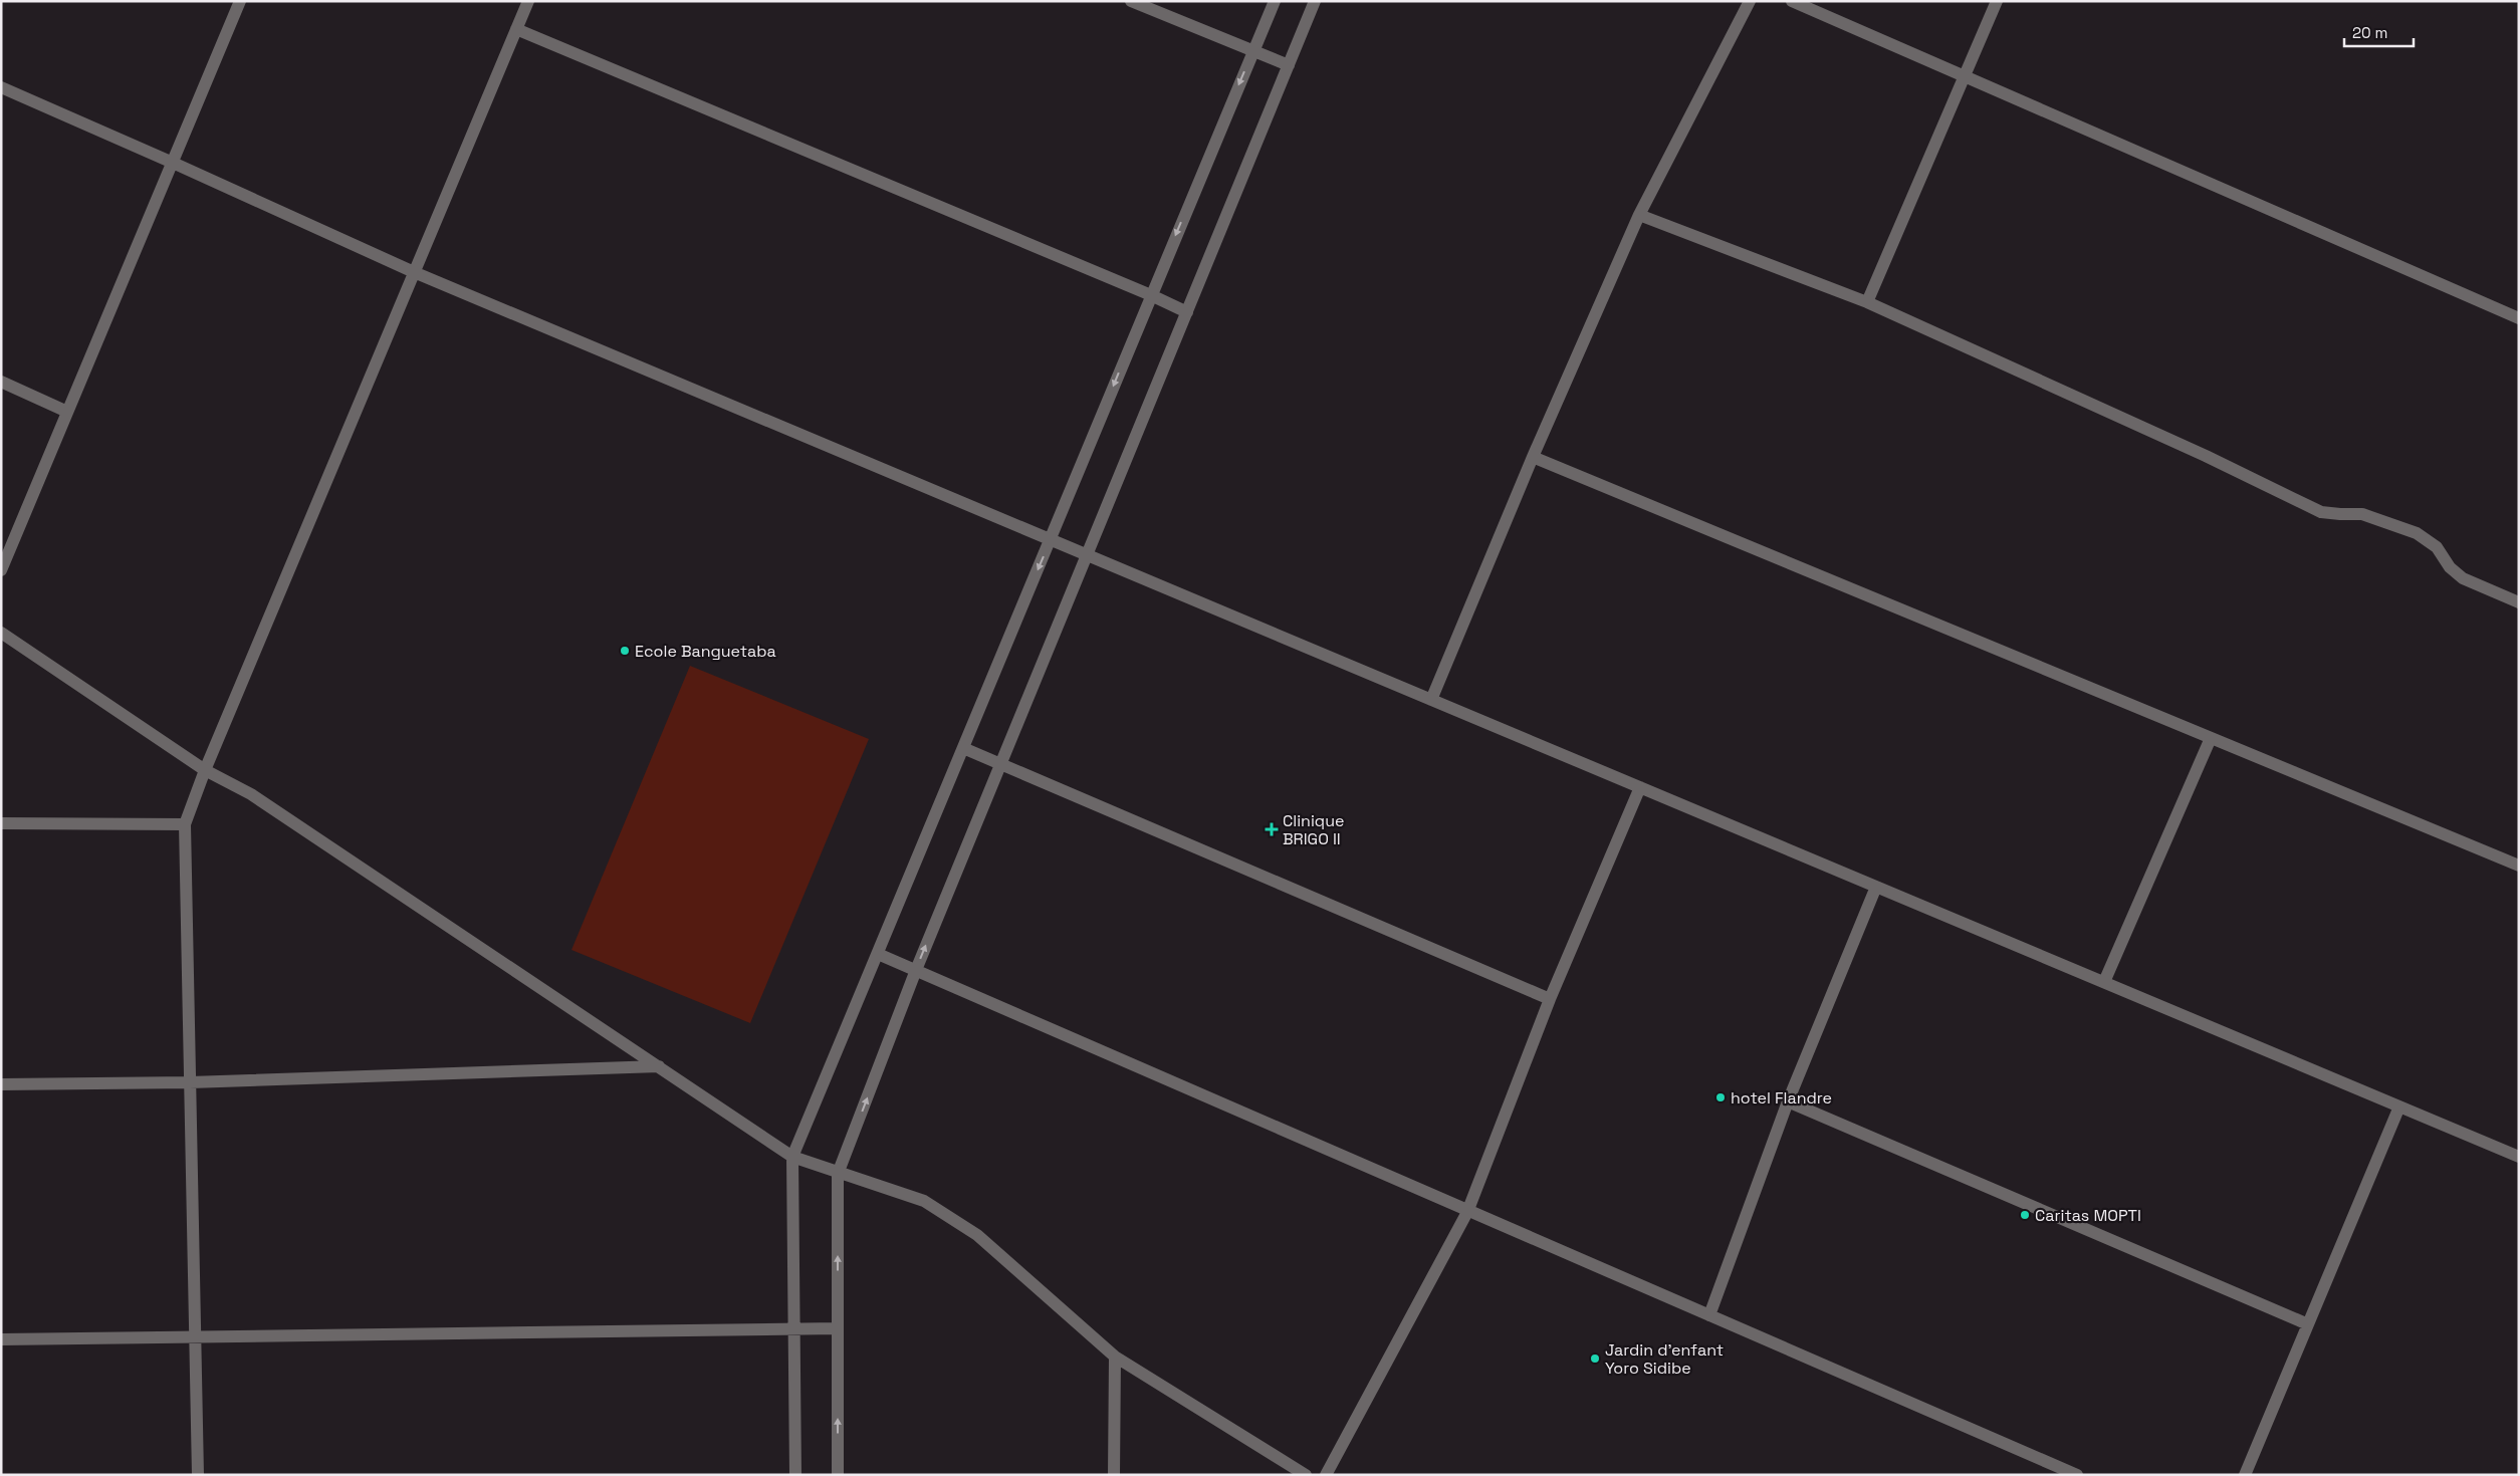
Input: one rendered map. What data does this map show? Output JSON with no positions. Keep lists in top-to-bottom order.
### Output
{
  "places": {
    "other": [
      "Ecole Banguetaba",
      "hotel Flandre",
      "Caritas MOPTI",
      "Jardin d'enfant Yoro Sidibe"
    ],
    "health": ["Clinique BRIGO II"]
  },
  "scale_bar": "20 m"
}
